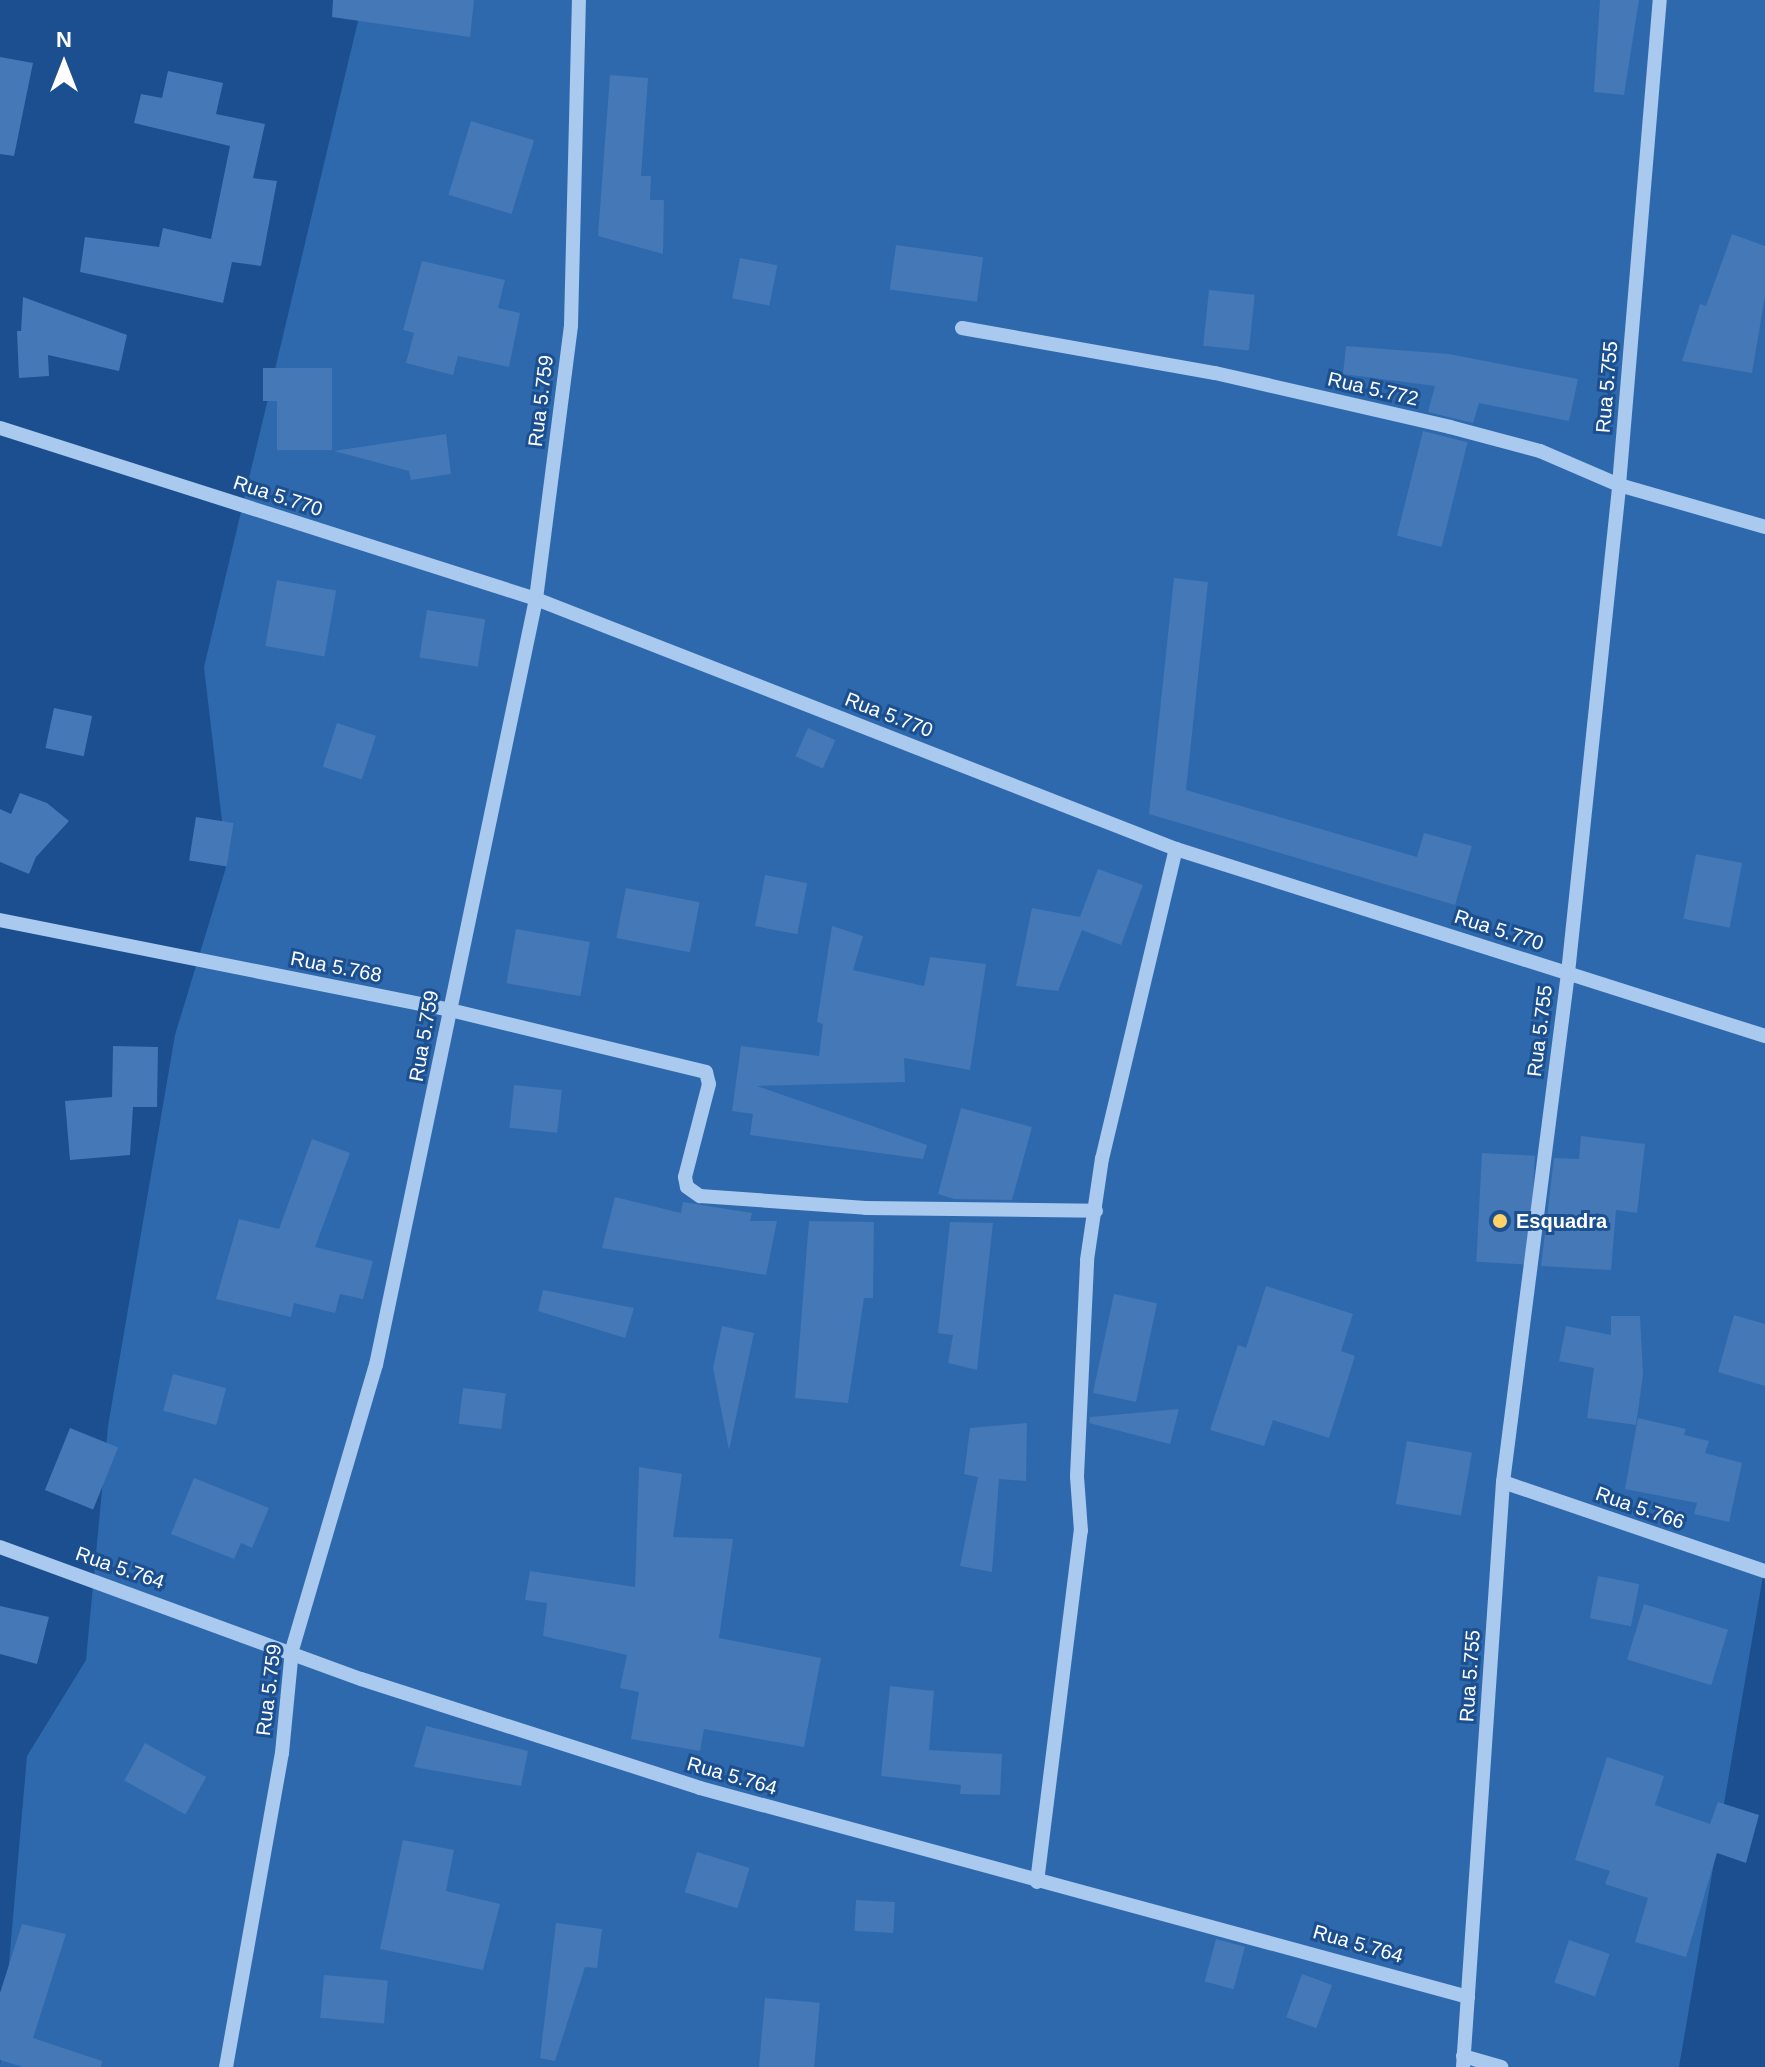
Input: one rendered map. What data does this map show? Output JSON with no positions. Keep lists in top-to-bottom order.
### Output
{
  "streets": {
    "street": [
      "Rua 5.755",
      "Rua 5.772",
      "Rua 5.759",
      "Rua 5.770",
      "Rua 5.768",
      "Rua 5.766",
      "Rua 5.764"
    ]
  },
  "crossings": [
    ["Rua 5.755", "Rua 5.772"],
    ["Rua 5.755", "Rua 5.770"],
    ["Rua 5.755", "Rua 5.766"],
    ["Rua 5.755", "Rua 5.764"],
    ["Rua 5.759", "Rua 5.770"],
    ["Rua 5.759", "Rua 5.768"],
    ["Rua 5.759", "Rua 5.764"]
  ],
  "places": ["Esquadra"],
  "north": "top"
}
